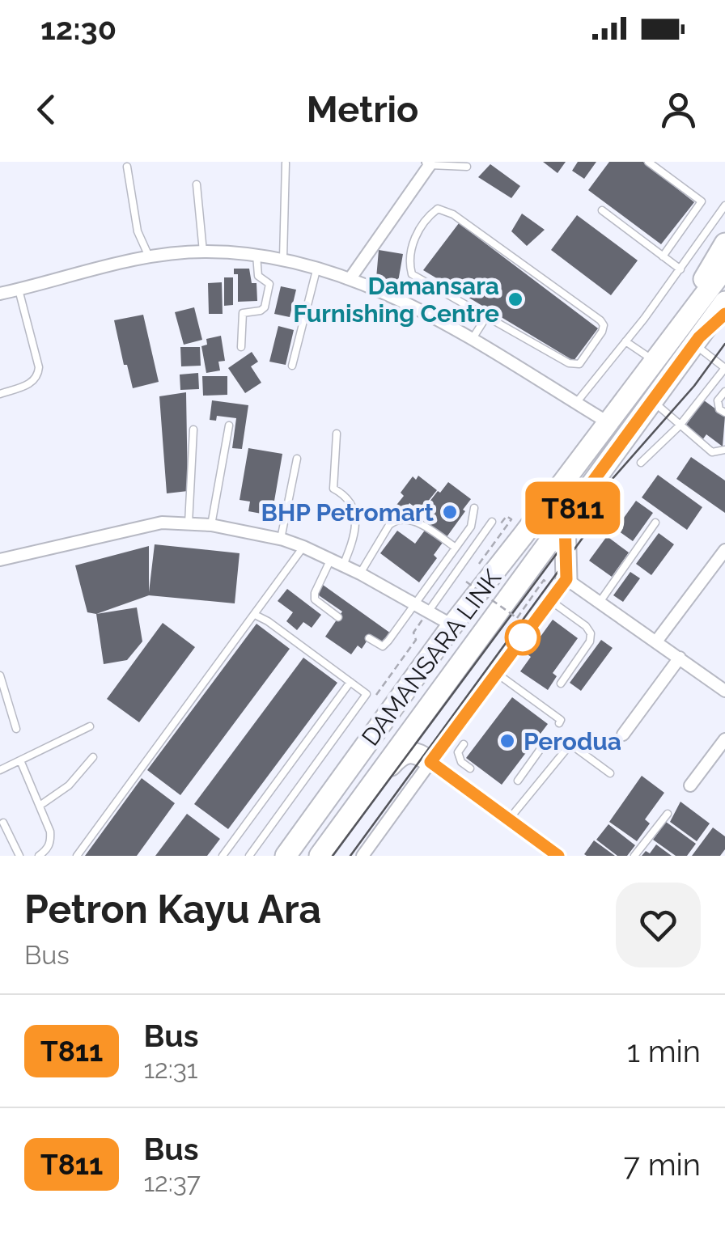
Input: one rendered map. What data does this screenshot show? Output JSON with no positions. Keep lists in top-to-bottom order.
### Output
{
  "streets": {
    "highway": ["DAMANSARA LINK"]
  },
  "places": ["Damansara Furnishing Centre", "BHP Petromart", "Perodua"],
  "lines": ["bus line T811"],
  "page": {
    "status": "12:30",
    "header": "Metrio",
    "on_map": "T811",
    "heading": ["Petron Kayu Ara", "Bus"],
    "list": [
      {
        "mark": "T811",
        "name": "Bus",
        "note": "12:31",
        "value": "1 min"
      },
      {
        "mark": "T811",
        "name": "Bus",
        "note": "12:37",
        "value": "7 min"
      }
    ]
  }
}
